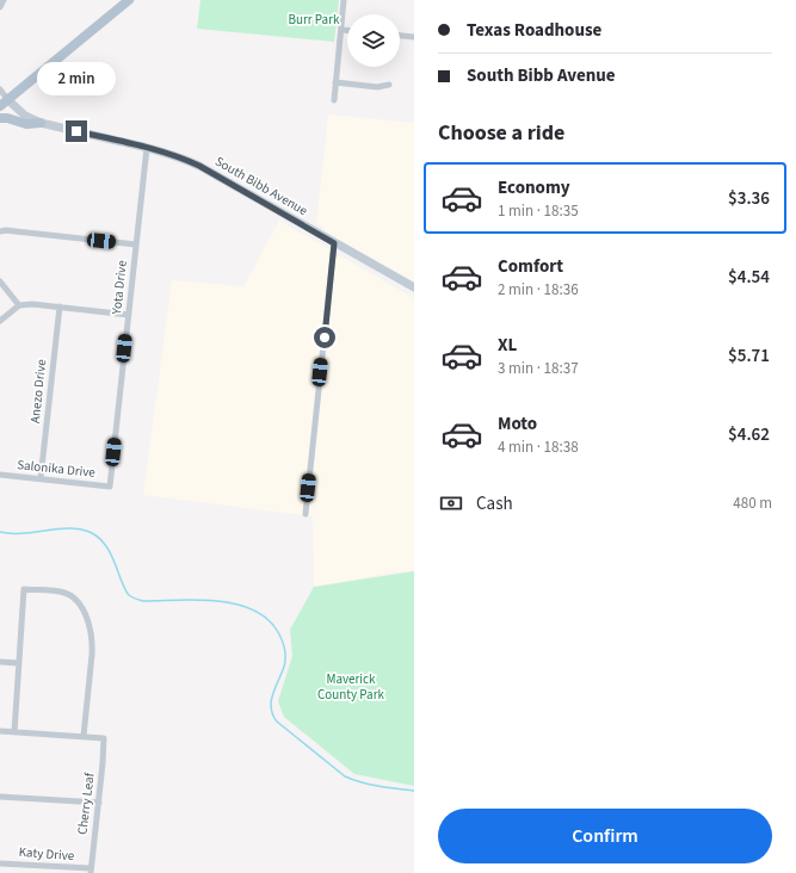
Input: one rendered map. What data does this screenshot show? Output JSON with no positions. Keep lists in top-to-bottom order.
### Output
{
  "streets": {
    "main road": ["South Bibb Avenue"],
    "street": [
      "Yota Drive",
      "Anezo Drive",
      "Salonika Drive",
      "Cherry Leaf",
      "Katy Drive"
    ]
  },
  "crossings": [
    ["South Bibb Avenue", "Yota Drive"],
    ["Yota Drive", "Salonika Drive"],
    ["Anezo Drive", "Salonika Drive"],
    ["Cherry Leaf", "Katy Drive"]
  ],
  "parks": ["Burr Park", "Maverick County Park"],
  "page": {
    "banner": ["Texas Roadhouse", "South Bibb Avenue"],
    "bubble": "2 min",
    "heading": "Choose a ride",
    "list": [
      {
        "name": "Economy",
        "note": "1 min · 18:35",
        "value": "$3.36"
      },
      {
        "name": "Comfort",
        "note": "2 min · 18:36",
        "value": "$4.54"
      },
      {
        "name": "XL",
        "note": "3 min · 18:37",
        "value": "$5.71"
      },
      {
        "name": "Moto",
        "note": "4 min · 18:38",
        "value": "$4.62"
      }
    ],
    "pay": ["Cash", "480 m"],
    "buttons": "Confirm"
  }
}
